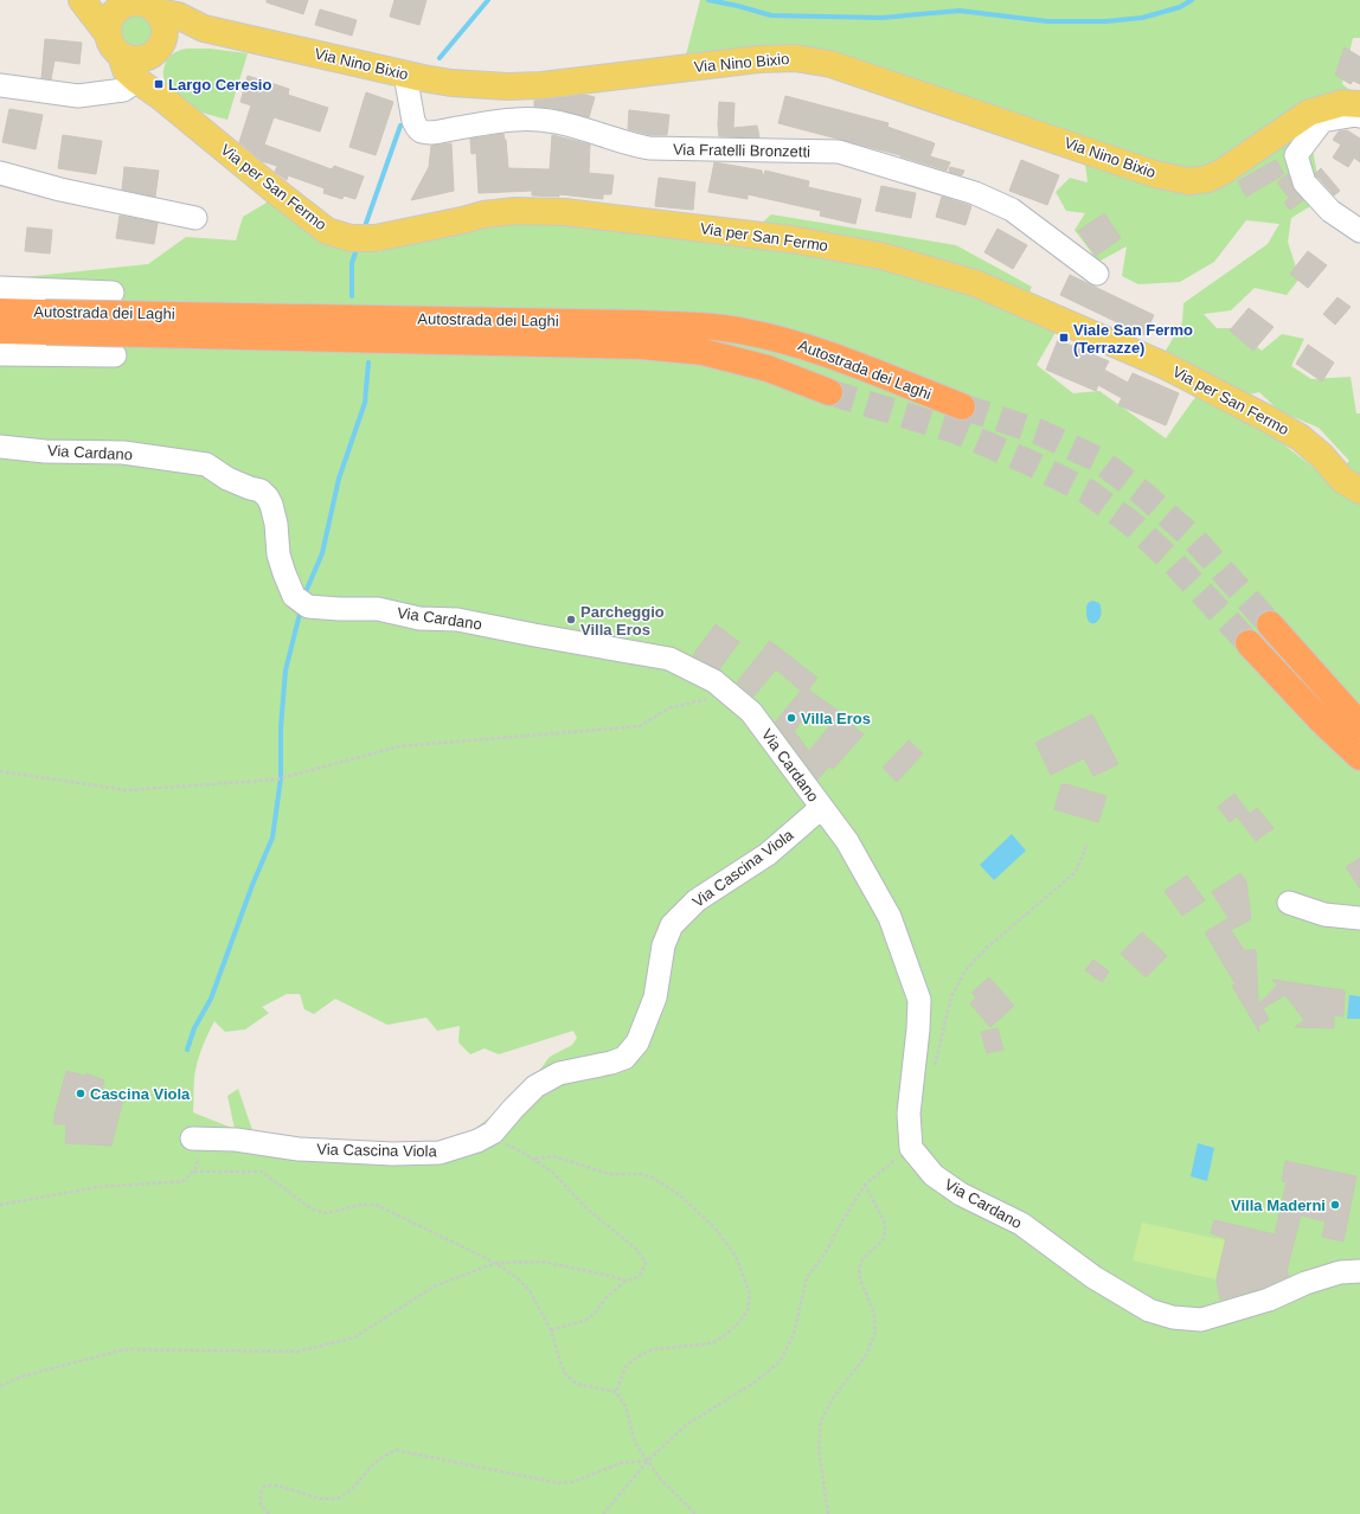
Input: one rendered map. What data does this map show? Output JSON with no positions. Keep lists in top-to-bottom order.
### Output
{
  "streets": {
    "highway": ["Autostrada dei Laghi"],
    "main road": ["Via Nino Bixio", "Via per San Fermo"],
    "street": ["Via Fratelli Bronzetti", "Via Cardano", "Via Cascina Viola"]
  },
  "crossings": [
    ["Via Nino Bixio", "Via Fratelli Bronzetti"],
    ["Via Nino Bixio", "Via per San Fermo"],
    ["Via Cardano", "Via Cascina Viola"]
  ],
  "places": {
    "transit": ["Largo Ceresio", "Viale San Fermo (Terrazze)"],
    "other": [
      "Parcheggio Villa Eros",
      "Villa Eros",
      "Cascina Viola",
      "Villa Maderni"
    ]
  }
}
